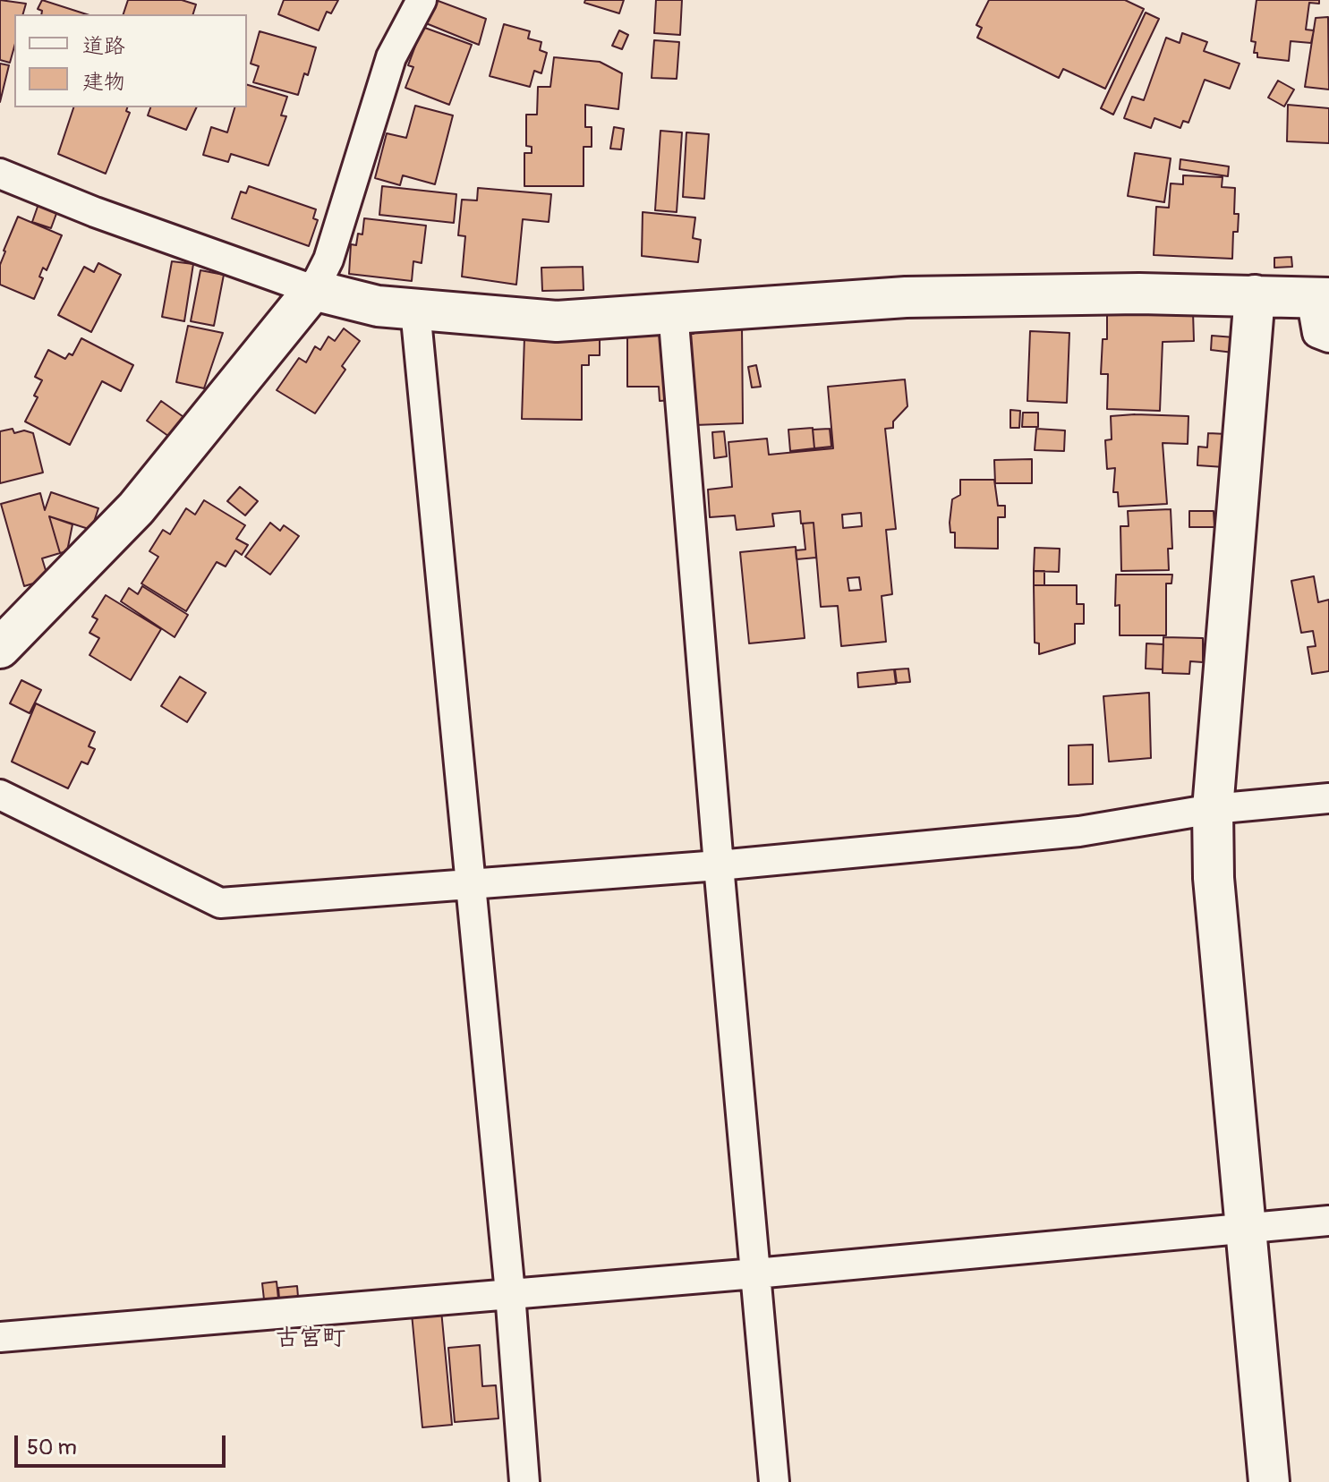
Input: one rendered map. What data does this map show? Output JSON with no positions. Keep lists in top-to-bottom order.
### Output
{
  "districts": ["古宮町"],
  "legend": ["道路", "建物"],
  "scale_bar": "50 m"
}
